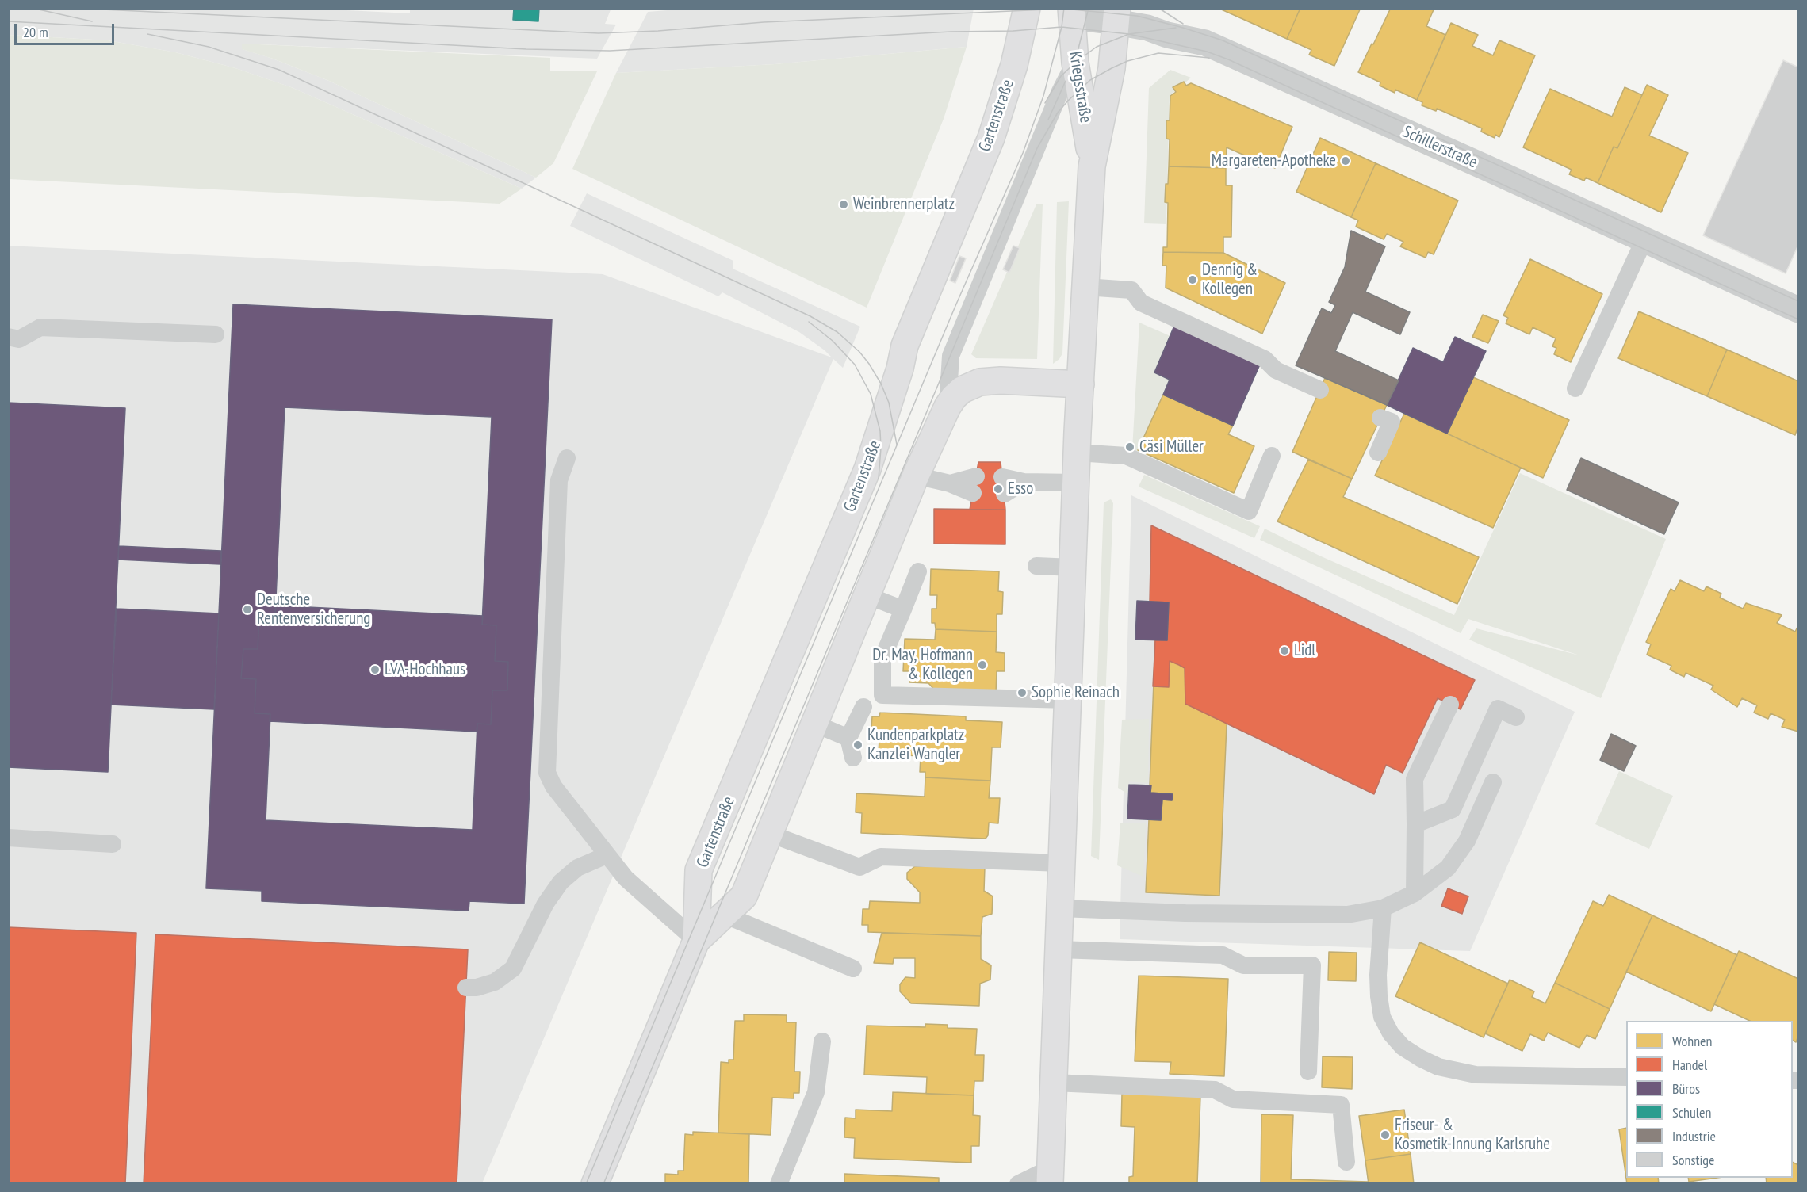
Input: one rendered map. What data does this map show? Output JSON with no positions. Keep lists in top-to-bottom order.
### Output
{
  "streets": {
    "street": ["Kriegsstraße", "Gartenstraße", "Schillerstraße"]
  },
  "crossings": [
    ["Kriegsstraße", "Schillerstraße"]
  ],
  "places": [
    "Margareten-Apotheke",
    "Weinbrennerplatz",
    "Dennig & Kollegen",
    "Cäsi Müller",
    "Esso",
    "Deutsche Rentenversicherung",
    "Lidl",
    "Dr. May, Hofmann & Kollegen",
    "LVA-Hochhaus",
    "Sophie Reinach",
    "Kundenparkplatz Kanzlei Wangler",
    "Friseur- & Kosmetik-Innung Karlsruhe"
  ],
  "legend": [
    "Wohnen",
    "Handel",
    "Büros",
    "Schulen",
    "Industrie",
    "Sonstige"
  ],
  "scale_bar": "20 m"
}
